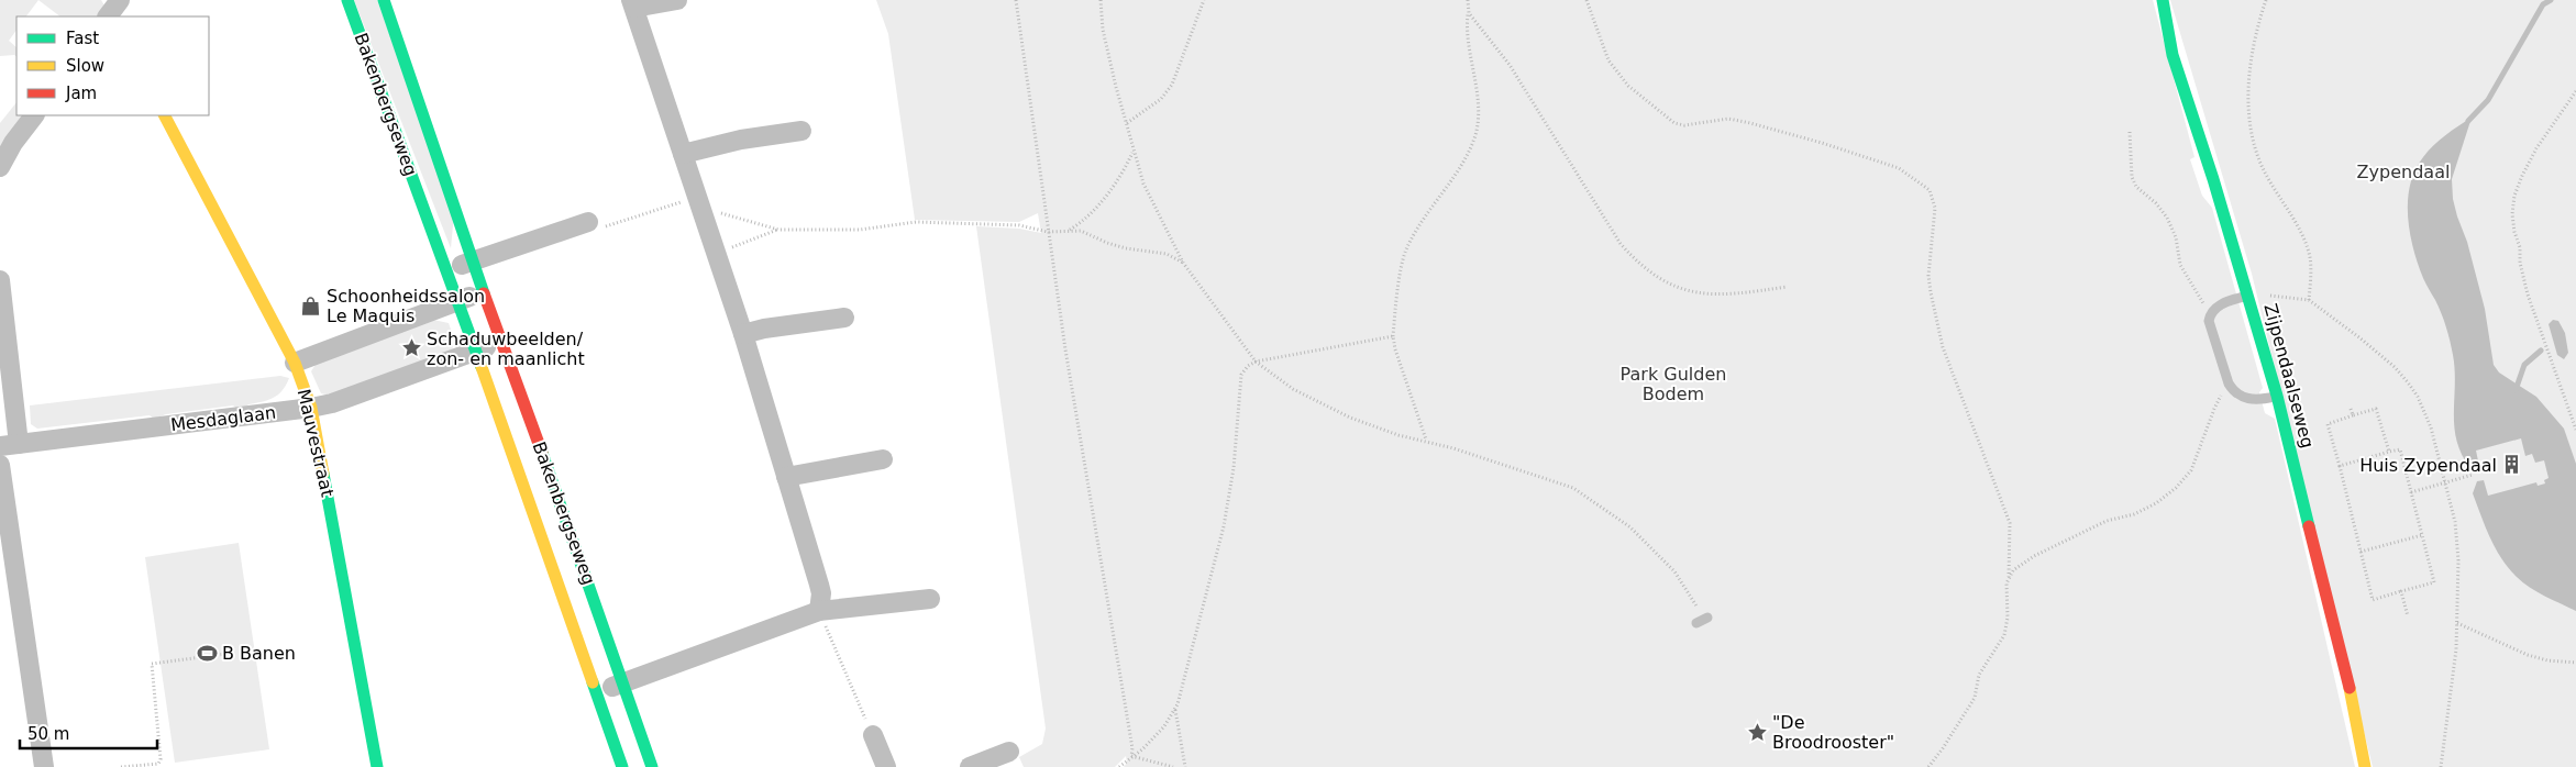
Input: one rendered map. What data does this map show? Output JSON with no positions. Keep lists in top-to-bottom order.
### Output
{
  "streets": {
    "street": [
      "Bakenbergseweg",
      "Zijpendaalseweg",
      "Mesdaglaan",
      "Mauvestraat"
    ]
  },
  "crossings": [
    ["Bakenbergseweg", "Mesdaglaan"],
    ["Mesdaglaan", "Mauvestraat"]
  ],
  "parks": ["Zypendaal", "Park Gulden Bodem"],
  "places": {
    "shop": ["Schoonheidssalon Le Maquis"],
    "place": ["Schaduwbeelden/ zon- en maanlicht", "\"De Broodrooster\""],
    "building": ["Huis Zypendaal"],
    "sports": ["B Banen"]
  },
  "legend": ["Fast", "Slow", "Jam"],
  "scale_bar": "50 m"
}
